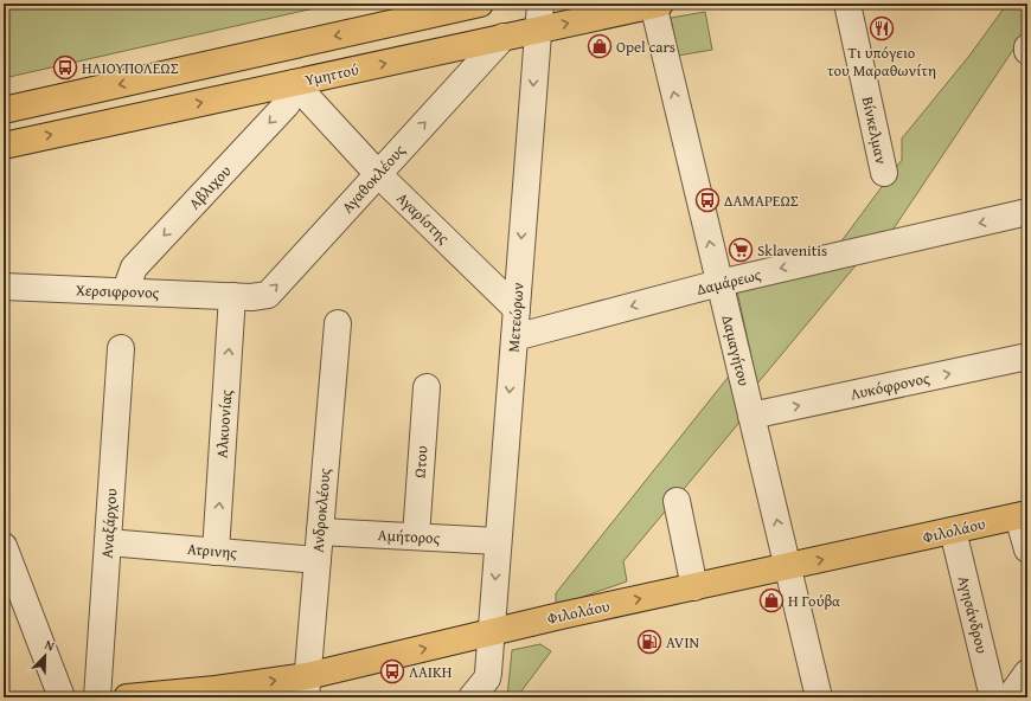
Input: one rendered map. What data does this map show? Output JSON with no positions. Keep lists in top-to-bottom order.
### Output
{
  "streets": {
    "main road": ["Υμηττού", "Φιλολάου"],
    "street": [
      "Βίνκελμαν",
      "Αγαθοκλέους",
      "Αβλιχου",
      "Αγαρίστης",
      "Δαμάρεως",
      "Χερσιφρονος",
      "Μετεώρων",
      "Δαμαγήτου",
      "Λυκόφρονος",
      "Αλκυονίας",
      "Ωτου",
      "Ανδροκλέους",
      "Αναξάρχου",
      "Αμήτορος",
      "Ατρινης",
      "Αγησάνδρου"
    ]
  },
  "crossings": [
    ["Υμηττού", "Αγαθοκλέους"],
    ["Υμηττού", "Αβλιχου"],
    ["Υμηττού", "Αγαρίστης"],
    ["Υμηττού", "Μετεώρων"],
    ["Υμηττού", "Δαμαγήτου"],
    ["Αγαθοκλέους", "Αγαρίστης"],
    ["Αγαθοκλέους", "Χερσιφρονος"],
    ["Αγαθοκλέους", "Αλκυονίας"],
    ["Αβλιχου", "Αγαρίστης"],
    ["Αβλιχου", "Χερσιφρονος"],
    ["Αγαρίστης", "Μετεώρων"],
    ["Δαμάρεως", "Μετεώρων"],
    ["Δαμάρεως", "Δαμαγήτου"],
    ["Χερσιφρονος", "Αλκυονίας"],
    ["Μετεώρων", "Φιλολάου"],
    ["Μετεώρων", "Αμήτορος"],
    ["Δαμαγήτου", "Λυκόφρονος"],
    ["Δαμαγήτου", "Φιλολάου"],
    ["Αλκυονίας", "Ατρινης"],
    ["Ωτου", "Αμήτορος"],
    ["Ανδροκλέους", "Φιλολάου"],
    ["Ανδροκλέους", "Αμήτορος"],
    ["Ανδροκλέους", "Ατρινης"],
    ["Αναξάρχου", "Ατρινης"],
    ["Φιλολάου", "Αγησάνδρου"]
  ],
  "one_way": [
    "Αγαθοκλέους",
    "Αβλιχου",
    "Δαμάρεως",
    "Μετεώρων",
    "Δαμαγήτου",
    "Λυκόφρονος",
    "Αλκυονίας",
    "Φιλολάου"
  ],
  "places": {
    "restaurant": ["Τι υπόγειο του Μαραθωνίτη"],
    "shop": ["Opel cars", "Η Γούβα"],
    "bus stop": ["ΗΛΙΟΥΠΟΛΕΩΣ", "ΔΑΜΑΡΕΩΣ", "ΛΑΙΚΗ"],
    "supermarket": ["Sklavenitis"],
    "fuel station": ["AVIN"]
  },
  "north": "top right"
}
